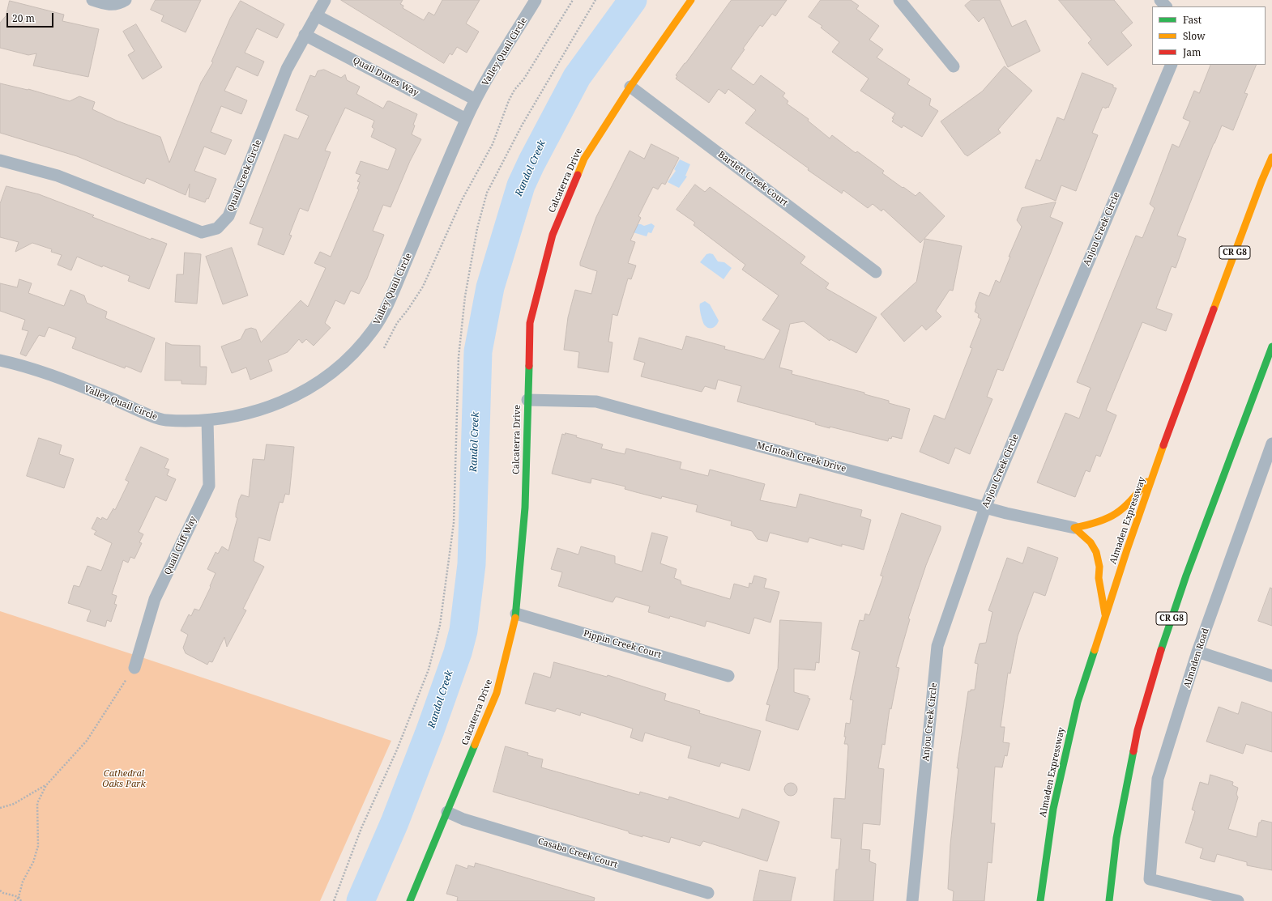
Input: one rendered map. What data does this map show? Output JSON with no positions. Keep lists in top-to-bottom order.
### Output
{
  "streets": {
    "main road": ["Calcaterra Drive", "CR G8", "Almaden Expressway"],
    "street": [
      "Valley Quail Circle",
      "Quail Dunes Way",
      "Quail Creek Circle",
      "Bartlett Creek Court",
      "Anjou Creek Circle",
      "McIntosh Creek Drive",
      "Quail Cliff Way",
      "Pippin Creek Court",
      "Almaden Road",
      "Casaba Creek Court"
    ]
  },
  "crossings": [
    ["Valley Quail Circle", "Quail Dunes Way"],
    ["Valley Quail Circle", "Quail Cliff Way"],
    ["Quail Dunes Way", "Quail Creek Circle"],
    ["Bartlett Creek Court", "Calcaterra Drive"],
    ["Calcaterra Drive", "McIntosh Creek Drive"],
    ["Calcaterra Drive", "Pippin Creek Court"],
    ["Calcaterra Drive", "Casaba Creek Court"],
    ["Anjou Creek Circle", "McIntosh Creek Drive"]
  ],
  "water": ["Randol Creek"],
  "parks": ["Cathedral Oaks Park"],
  "legend": ["Fast", "Slow", "Jam"],
  "scale_bar": "20 m"
}
